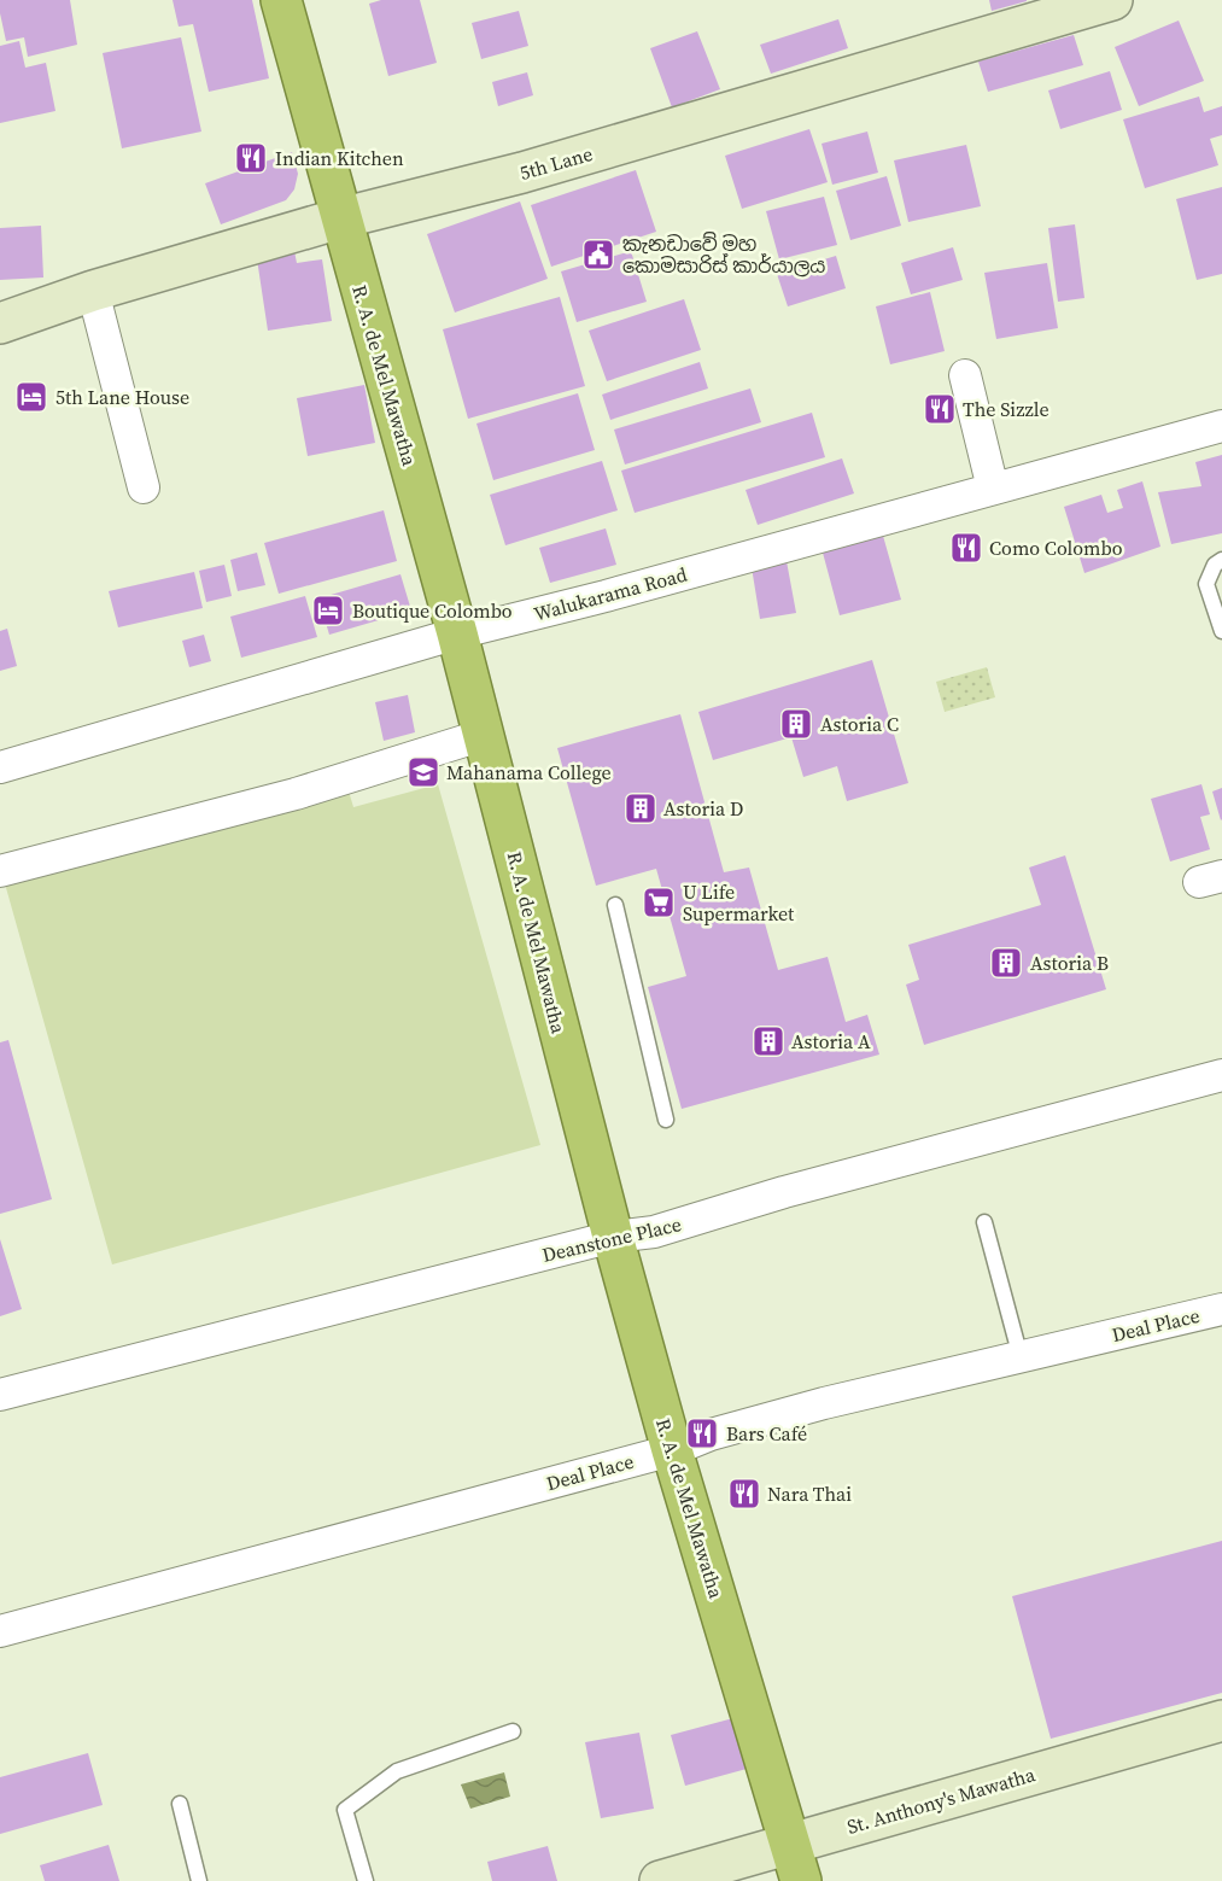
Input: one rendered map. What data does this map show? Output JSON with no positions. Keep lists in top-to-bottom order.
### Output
{
  "streets": {
    "highway": ["R. A. de Mel Mawatha"],
    "main road": ["5th Lane", "St. Anthony's Mawatha"],
    "street": ["Walukarama Road", "Deanstone Place", "Deal Place"]
  },
  "crossings": [
    ["5th Lane", "R. A. de Mel Mawatha"],
    ["R. A. de Mel Mawatha", "Walukarama Road"],
    ["R. A. de Mel Mawatha", "Deanstone Place"],
    ["R. A. de Mel Mawatha", "Deal Place"],
    ["R. A. de Mel Mawatha", "St. Anthony's Mawatha"]
  ],
  "places": {
    "restaurant": [
      "Indian Kitchen",
      "The Sizzle",
      "Como Colombo",
      "Bars Café",
      "Nara Thai"
    ],
    "public building": ["කැනඩාවේ මහ කොමසාරිස් කාර්යාලය"],
    "hotel": ["5th Lane House", "Boutique Colombo"],
    "building": [
      "Astoria C",
      "Astoria D",
      "Astoria B",
      "Astoria A"
    ],
    "school or university": ["Mahanama College"],
    "supermarket": ["U Life Supermarket"]
  }
}
